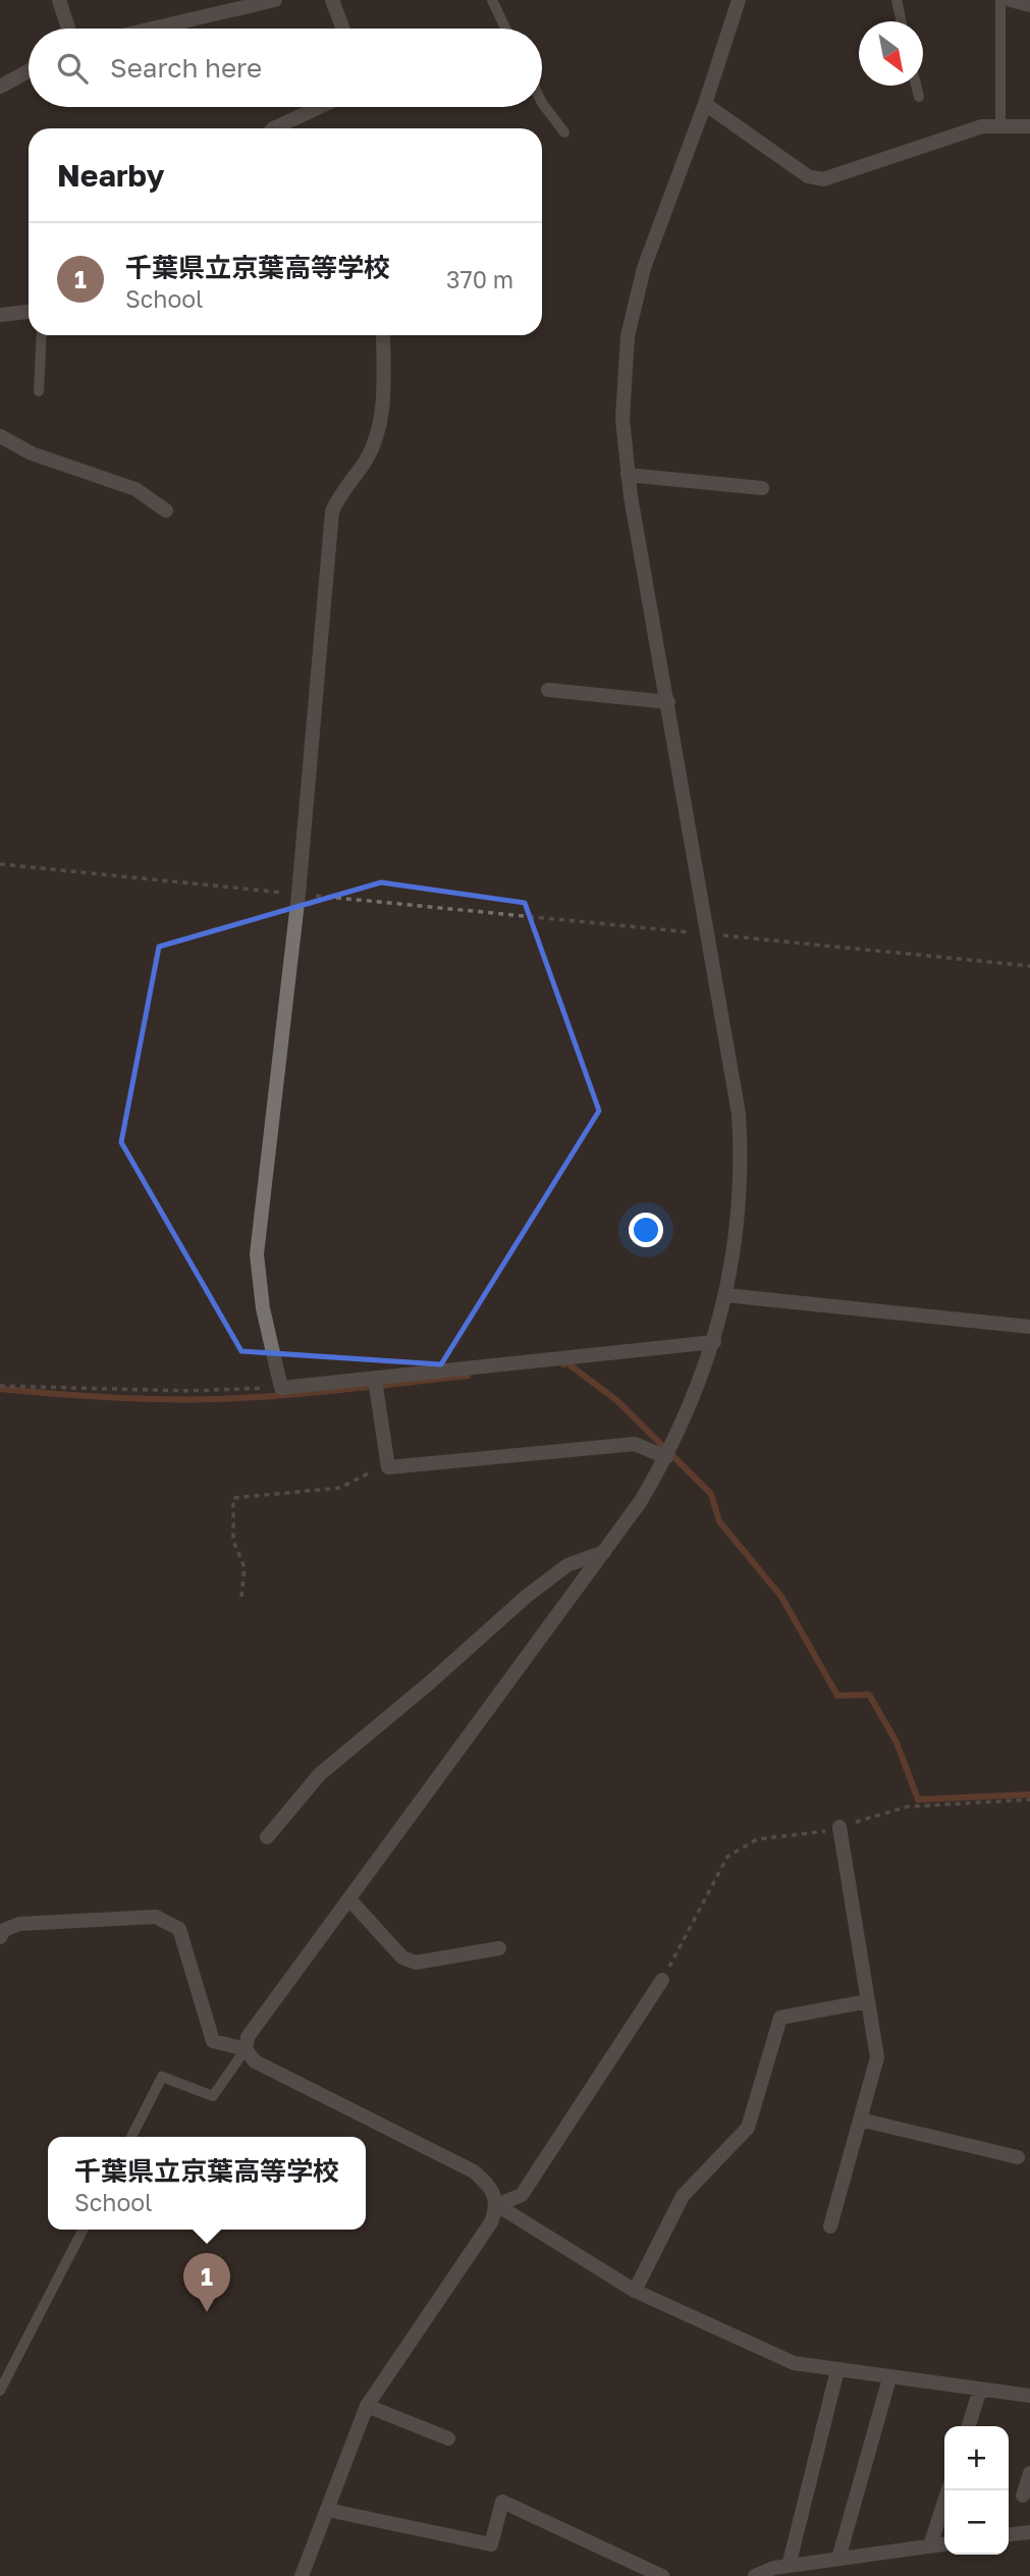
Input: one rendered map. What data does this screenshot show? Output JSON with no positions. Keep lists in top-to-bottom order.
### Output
{
  "north": "bottom right",
  "page": {
    "search": "Search here",
    "heading": "Nearby",
    "list": [
      {
        "mark": "1",
        "name": "千葉県立京葉高等学校",
        "note": "School",
        "value": "370 m"
      }
    ],
    "popup": ["千葉県立京葉高等学校", "School"],
    "pins": "1",
    "map_buttons": ["+", "−"]
  }
}
